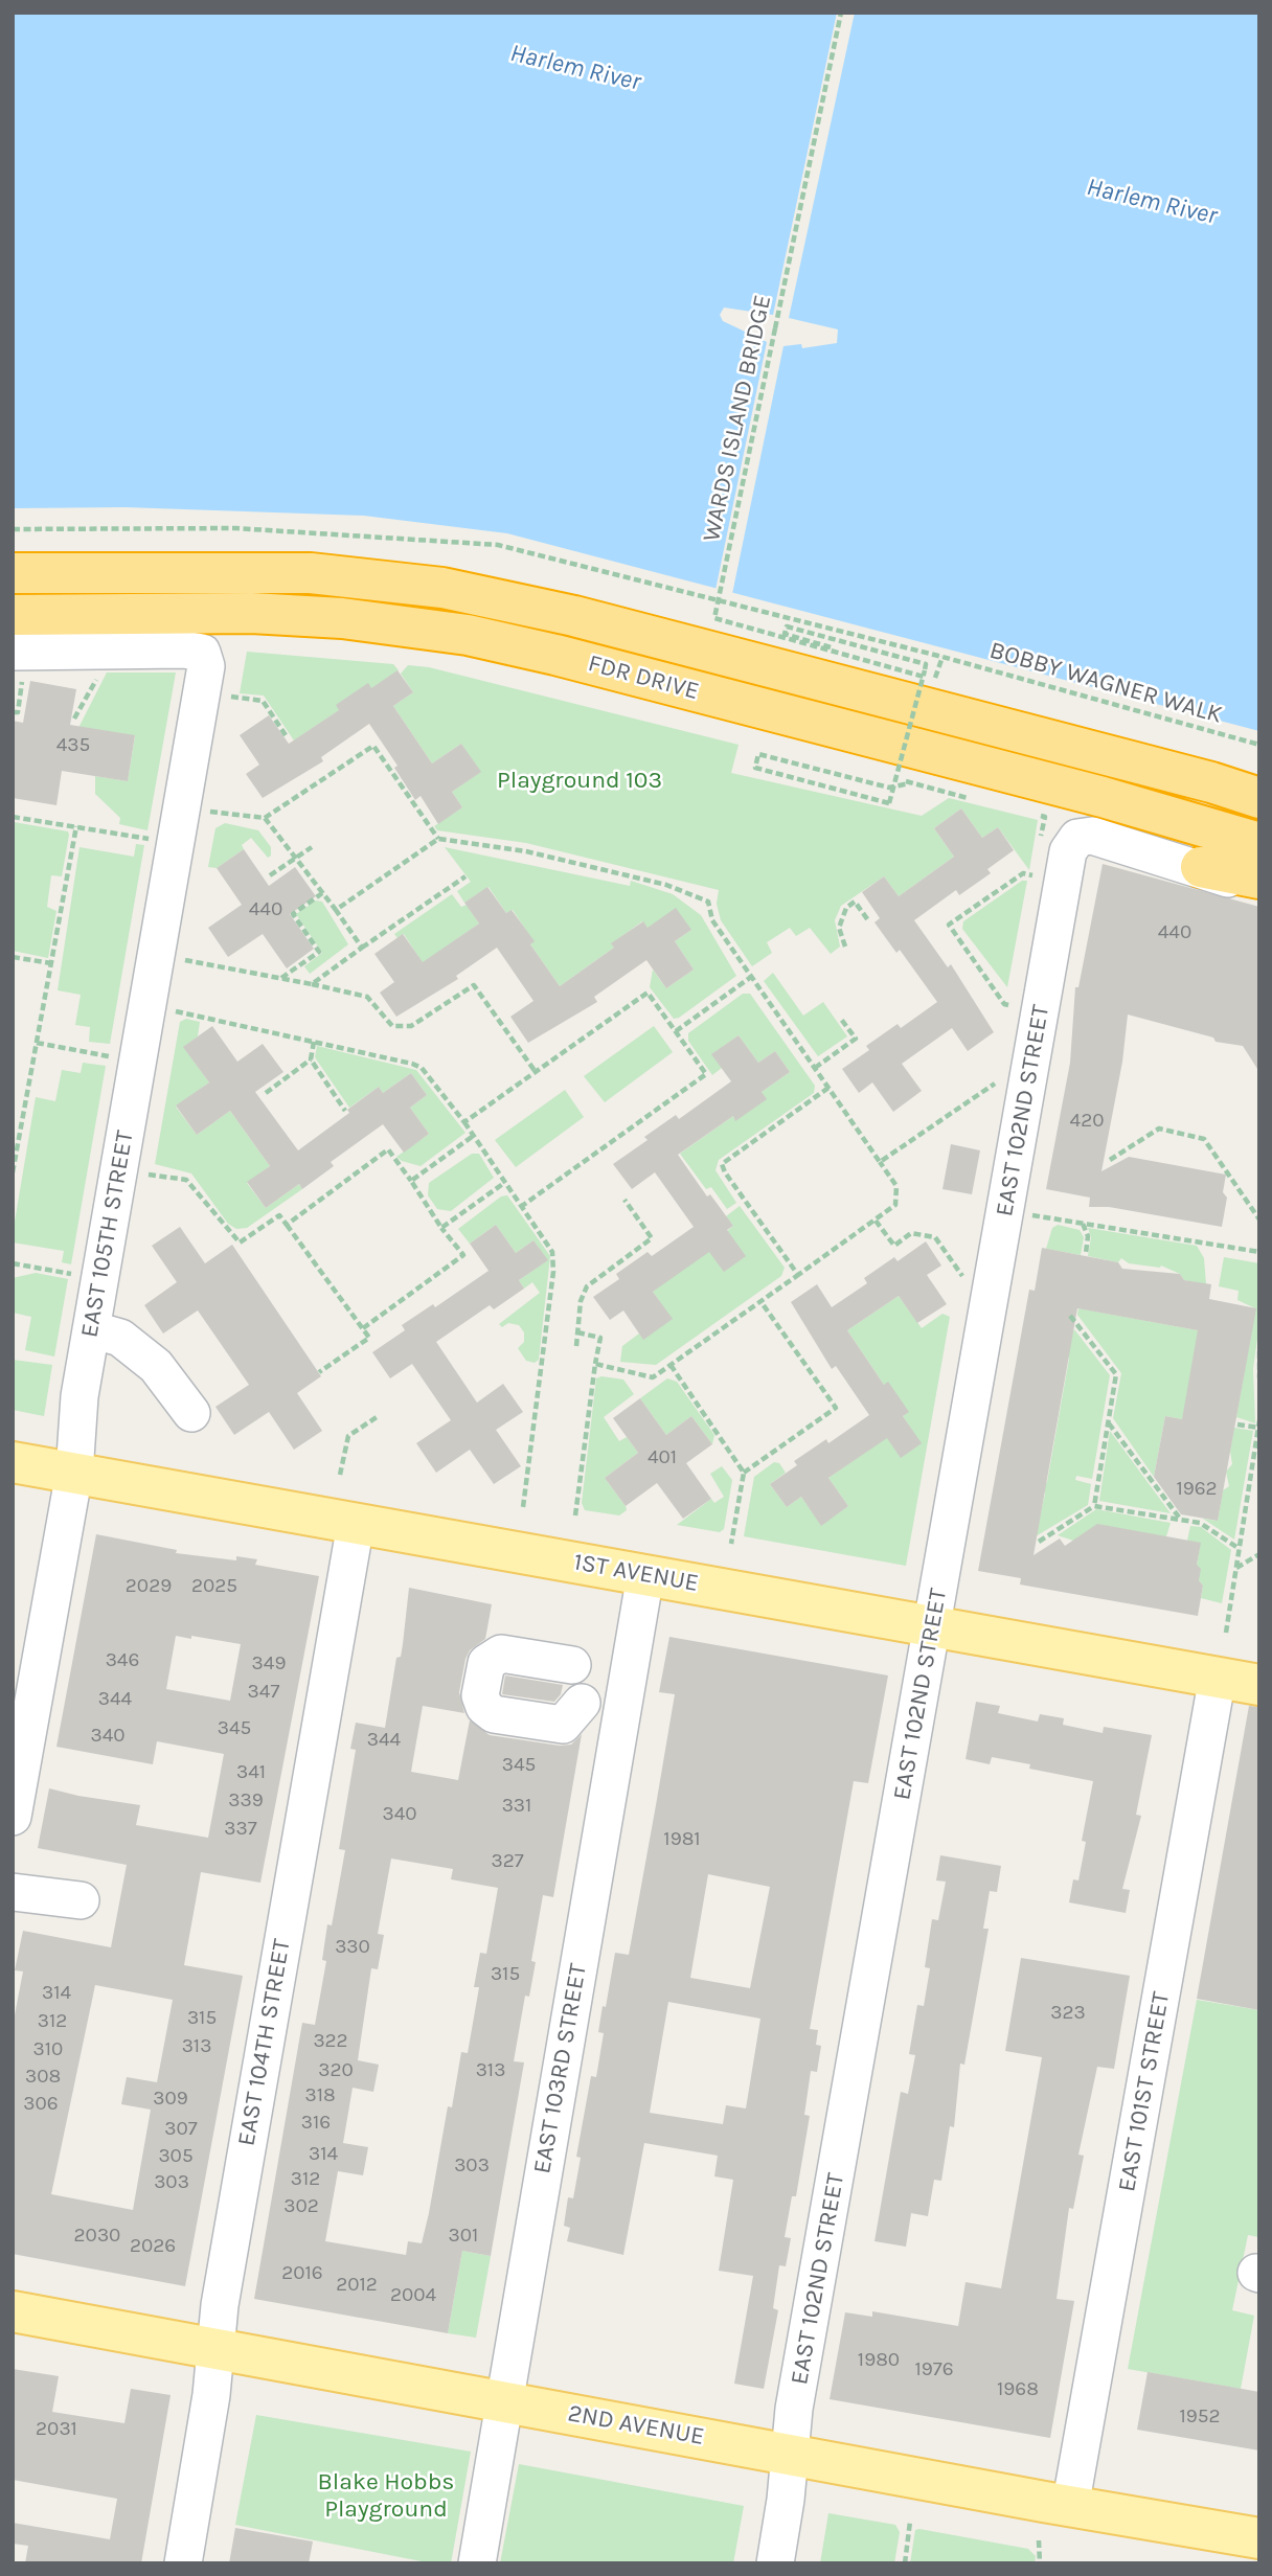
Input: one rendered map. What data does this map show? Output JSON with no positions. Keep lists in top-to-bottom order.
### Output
{
  "streets": {
    "highway": ["FDR DRIVE"],
    "main road": ["1ST AVENUE", "2ND AVENUE"],
    "street": [
      "EAST 102ND STREET",
      "EAST 105TH STREET",
      "EAST 104TH STREET",
      "EAST 103RD STREET",
      "EAST 101ST STREET"
    ],
    "path": ["WARDS ISLAND BRIDGE", "BOBBY WAGNER WALK"]
  },
  "crossings": [
    ["WARDS ISLAND BRIDGE", "BOBBY WAGNER WALK"],
    ["EAST 102ND STREET", "1ST AVENUE"],
    ["EAST 102ND STREET", "2ND AVENUE"],
    ["EAST 105TH STREET", "1ST AVENUE"],
    ["1ST AVENUE", "EAST 104TH STREET"],
    ["1ST AVENUE", "EAST 103RD STREET"],
    ["1ST AVENUE", "EAST 101ST STREET"],
    ["EAST 104TH STREET", "2ND AVENUE"],
    ["EAST 103RD STREET", "2ND AVENUE"],
    ["EAST 101ST STREET", "2ND AVENUE"]
  ],
  "water": ["Harlem River"],
  "parks": ["Playground 103", "Blake Hobbs Playground"],
  "house_numbers": [
    "435",
    "440",
    "440",
    "420",
    "401",
    "1962",
    "2029",
    "2025",
    "346",
    "349",
    "347",
    "344",
    "345",
    "340",
    "344",
    "345",
    "341",
    "339",
    "331",
    "340",
    "337",
    "1981",
    "327",
    "330",
    "315",
    "314",
    "323",
    "315",
    "312",
    "322",
    "313",
    "310",
    "320",
    "313",
    "308",
    "318",
    "309",
    "306",
    "316",
    "307",
    "314",
    "305",
    "303",
    "312",
    "303",
    "302",
    "2030",
    "301",
    "2026",
    "2016",
    "2012",
    "2004",
    "1980",
    "1976",
    "1968",
    "1952",
    "2031"
  ]
}
